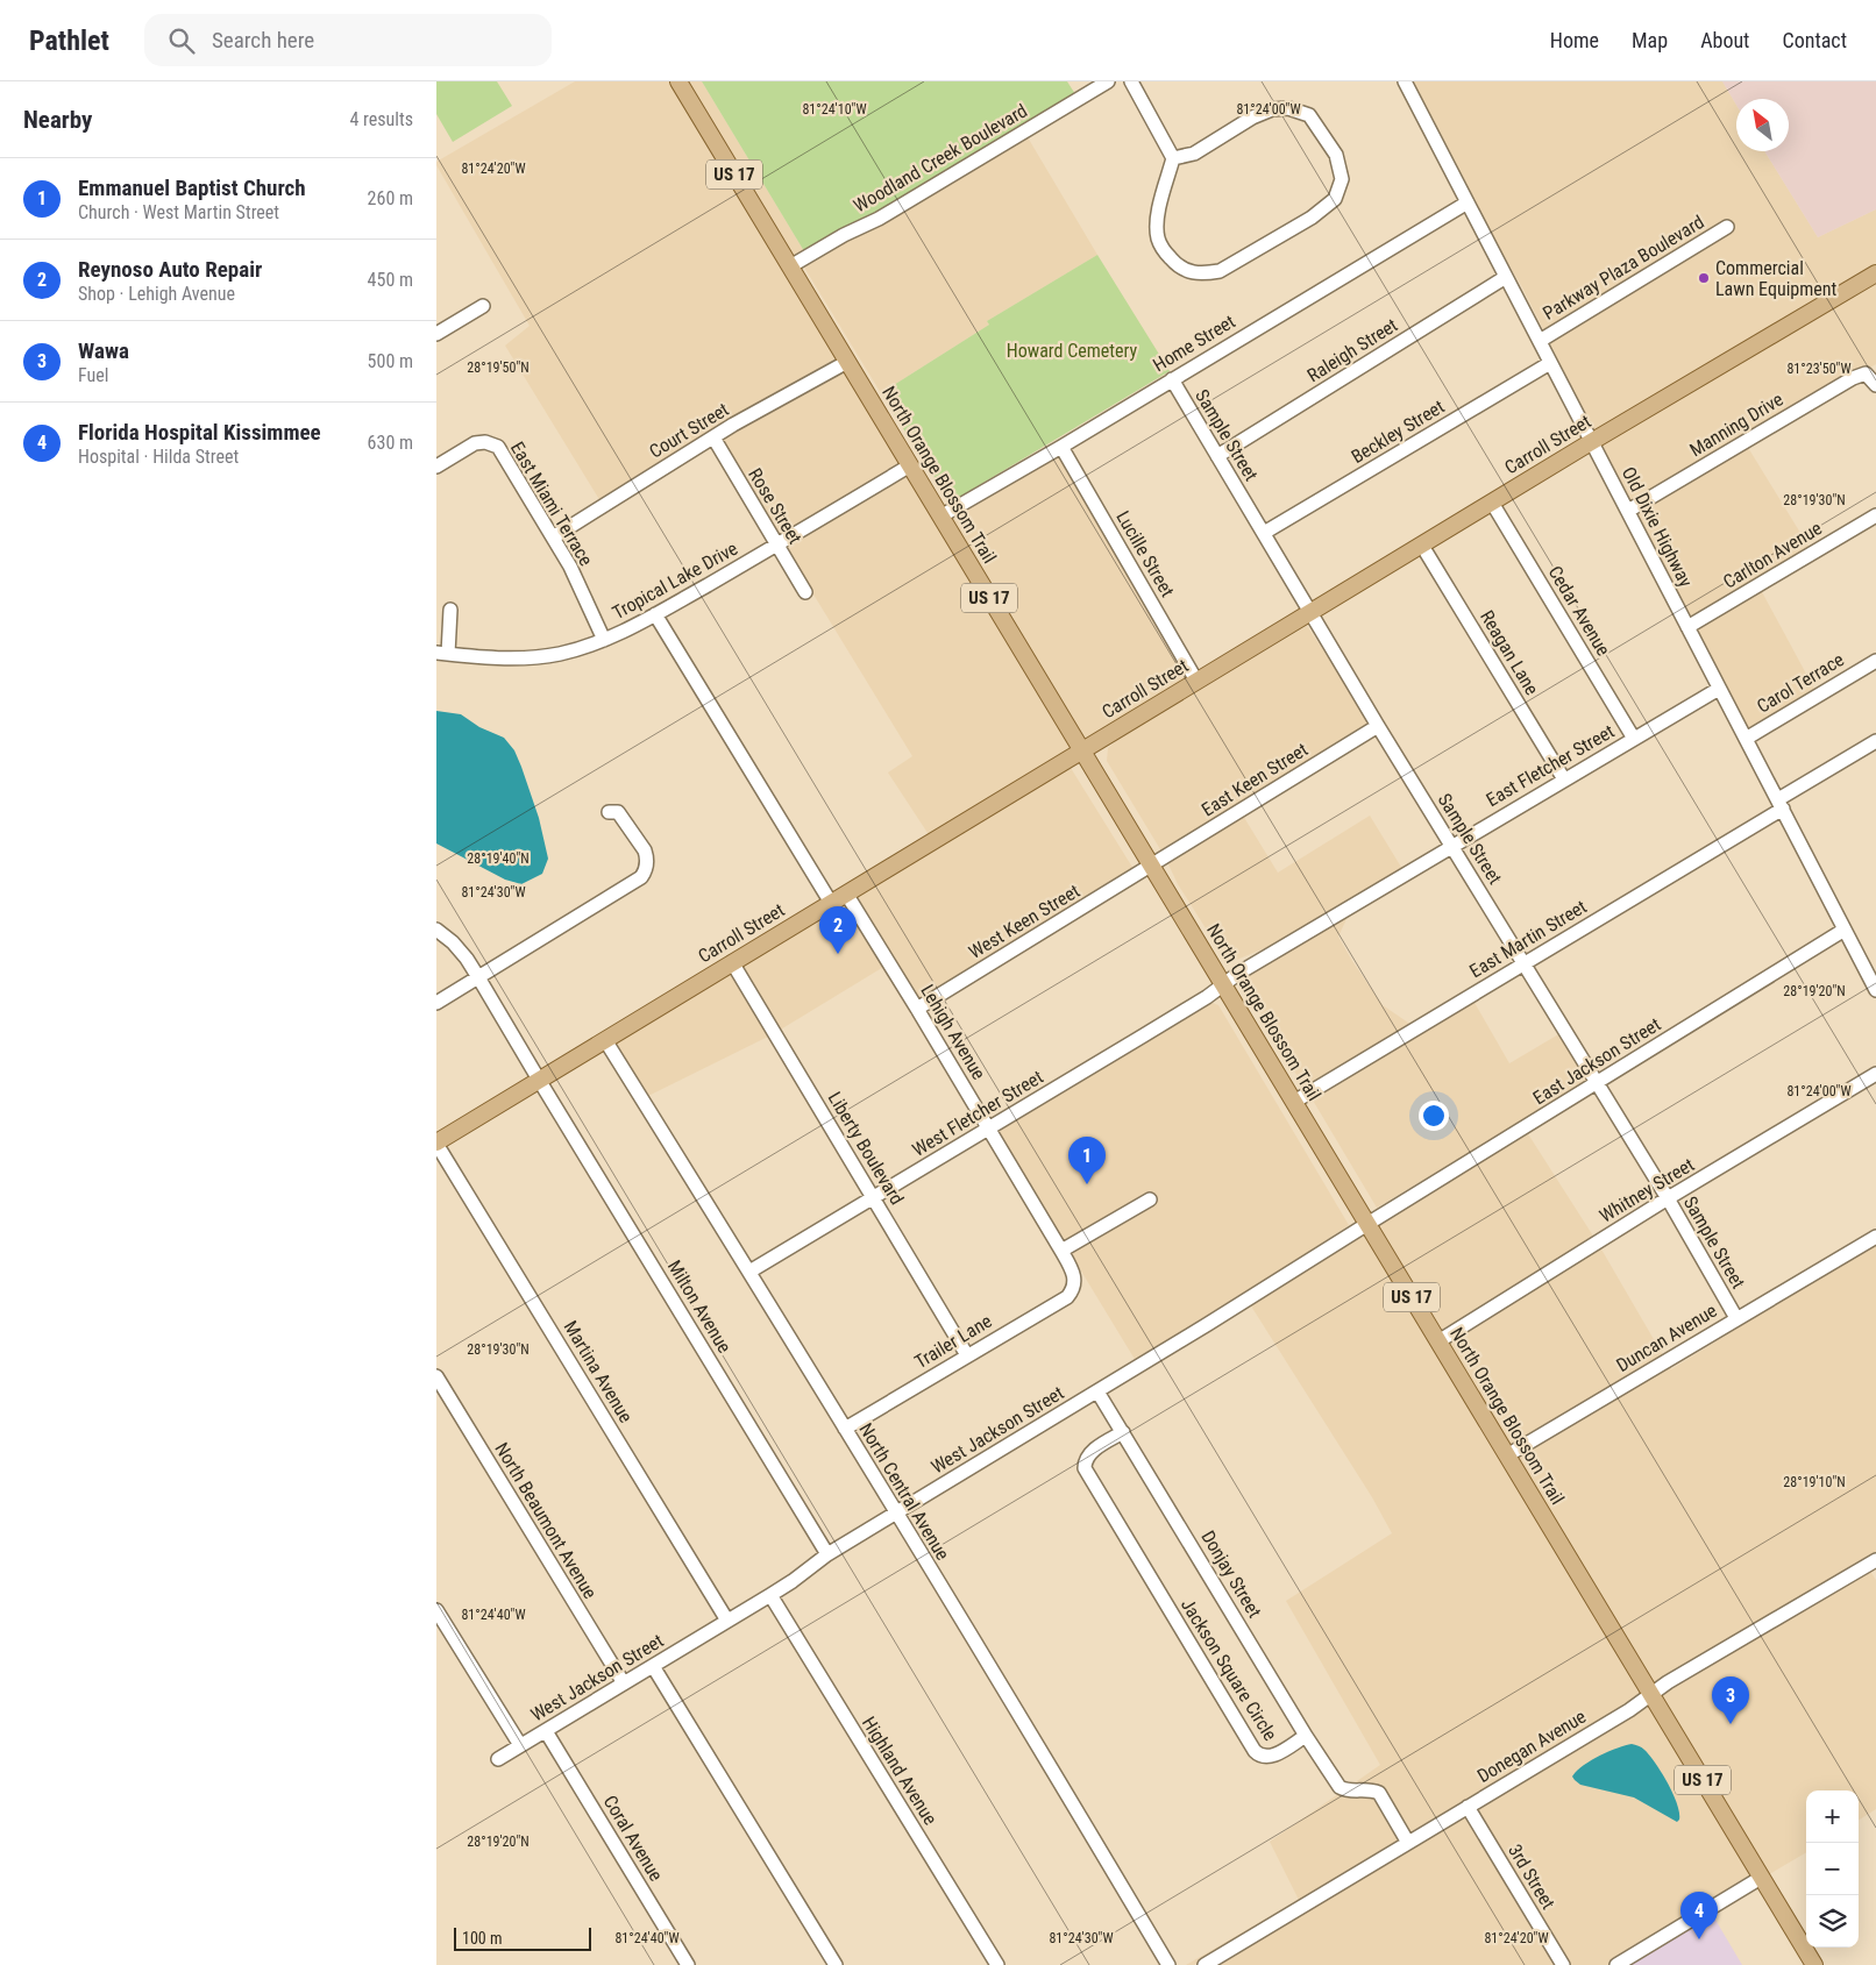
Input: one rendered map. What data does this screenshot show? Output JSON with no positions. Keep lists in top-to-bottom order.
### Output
{
  "streets": {
    "main road": ["US 17", "Carroll Street", "North Orange Blossom Trail"],
    "street": [
      "Woodland Creek Boulevard",
      "Parkway Plaza Boulevard",
      "Home Street",
      "Raleigh Street",
      "Manning Drive",
      "Court Street",
      "Beckley Street",
      "Sample Street",
      "East Miami Terrace",
      "Rose Street",
      "Old Dixie Highway",
      "Lucille Street",
      "Carlton Avenue",
      "Tropical Lake Drive",
      "Cedar Avenue",
      "Reagan Lane",
      "Carol Terrace",
      "East Fletcher Street",
      "East Keen Street",
      "West Keen Street",
      "East Martin Street",
      "Lehigh Avenue",
      "East Jackson Street",
      "West Fletcher Street",
      "Liberty Boulevard",
      "Whitney Street",
      "Milton Avenue",
      "Duncan Avenue",
      "Trailer Lane",
      "Martina Avenue",
      "West Jackson Street",
      "North Central Avenue",
      "North Beaumont Avenue",
      "Donjay Street",
      "Jackson Square Circle",
      "Donegan Avenue",
      "Highland Avenue",
      "Coral Avenue",
      "3rd Street"
    ]
  },
  "crossings": [
    ["Woodland Creek Boulevard", "North Orange Blossom Trail"],
    ["Parkway Plaza Boulevard", "Old Dixie Highway"],
    ["Home Street", "Sample Street"],
    ["Home Street", "North Orange Blossom Trail"],
    ["Home Street", "Old Dixie Highway"],
    ["Home Street", "Lucille Street"],
    ["Raleigh Street", "Sample Street"],
    ["Raleigh Street", "Old Dixie Highway"],
    ["Manning Drive", "Old Dixie Highway"],
    ["Court Street", "North Orange Blossom Trail"],
    ["Court Street", "East Miami Terrace"],
    ["Court Street", "Rose Street"],
    ["Beckley Street", "Sample Street"],
    ["Beckley Street", "Old Dixie Highway"],
    ["Sample Street", "Carroll Street"],
    ["Sample Street", "East Fletcher Street"],
    ["Sample Street", "East Keen Street"],
    ["Sample Street", "East Martin Street"],
    ["Sample Street", "East Jackson Street"],
    ["Sample Street", "Whitney Street"],
    ["Sample Street", "Duncan Avenue"],
    ["Carroll Street", "North Orange Blossom Trail"],
    ["Carroll Street", "Old Dixie Highway"],
    ["Carroll Street", "Lucille Street"],
    ["Carroll Street", "Cedar Avenue"],
    ["Carroll Street", "Reagan Lane"],
    ["Carroll Street", "Lehigh Avenue"],
    ["Carroll Street", "Liberty Boulevard"],
    ["Carroll Street", "Milton Avenue"],
    ["Carroll Street", "Martina Avenue"],
    ["Carroll Street", "North Central Avenue"],
    ["North Orange Blossom Trail", "Tropical Lake Drive"],
    ["North Orange Blossom Trail", "East Fletcher Street"],
    ["North Orange Blossom Trail", "East Keen Street"],
    ["North Orange Blossom Trail", "West Keen Street"],
    ["North Orange Blossom Trail", "East Martin Street"],
    ["North Orange Blossom Trail", "East Jackson Street"],
    ["North Orange Blossom Trail", "West Fletcher Street"],
    ["North Orange Blossom Trail", "Whitney Street"],
    ["North Orange Blossom Trail", "Duncan Avenue"],
    ["North Orange Blossom Trail", "West Jackson Street"],
    ["North Orange Blossom Trail", "Donegan Avenue"],
    ["East Miami Terrace", "Tropical Lake Drive"],
    ["Rose Street", "Tropical Lake Drive"],
    ["Old Dixie Highway", "Carlton Avenue"],
    ["Old Dixie Highway", "Carol Terrace"],
    ["Old Dixie Highway", "East Fletcher Street"],
    ["Old Dixie Highway", "East Martin Street"],
    ["Old Dixie Highway", "East Jackson Street"],
    ["Cedar Avenue", "East Fletcher Street"],
    ["Reagan Lane", "East Fletcher Street"],
    ["East Fletcher Street", "West Fletcher Street"],
    ["East Keen Street", "West Keen Street"],
    ["West Keen Street", "Lehigh Avenue"],
    ["Lehigh Avenue", "West Fletcher Street"],
    ["Lehigh Avenue", "Trailer Lane"],
    ["East Jackson Street", "West Jackson Street"],
    ["West Fletcher Street", "Liberty Boulevard"],
    ["West Fletcher Street", "North Central Avenue"],
    ["Liberty Boulevard", "Trailer Lane"],
    ["Milton Avenue", "West Jackson Street"],
    ["Trailer Lane", "North Central Avenue"],
    ["Martina Avenue", "West Jackson Street"],
    ["West Jackson Street", "North Central Avenue"],
    ["West Jackson Street", "North Beaumont Avenue"],
    ["West Jackson Street", "Donjay Street"],
    ["West Jackson Street", "Highland Avenue"],
    ["West Jackson Street", "Coral Avenue"],
    ["Donjay Street", "Jackson Square Circle"],
    ["Jackson Square Circle", "Donegan Avenue"],
    ["Donegan Avenue", "3rd Street"]
  ],
  "parks": ["Howard Cemetery"],
  "places": ["Commercial Lawn Equipment"],
  "scale_bar": "100 m",
  "north": "top left",
  "page": {
    "header": "Pathlet",
    "search": "Search here",
    "nav": [
      "Home",
      "Map",
      "About",
      "Contact"
    ],
    "heading": ["Nearby", "4 results"],
    "list": [
      {
        "mark": "1",
        "name": "Emmanuel Baptist Church",
        "note": "Church · West Martin Street",
        "value": "260 m"
      },
      {
        "mark": "2",
        "name": "Reynoso Auto Repair",
        "note": "Shop · Lehigh Avenue",
        "value": "450 m"
      },
      {
        "mark": "3",
        "name": "Wawa",
        "note": "Fuel",
        "value": "500 m"
      },
      {
        "mark": "4",
        "name": "Florida Hospital Kissimmee",
        "note": "Hospital · Hilda Street",
        "value": "630 m"
      }
    ],
    "pins": [
      "2",
      "1",
      "3",
      "4"
    ],
    "map_buttons": ["+", "−"],
    "scale": "100 m"
  },
  "coordinates": [
    "81°24'10\"W",
    "81°24'00\"W",
    "81°24'20\"W",
    "28°19'50\"N",
    "81°23'50\"W",
    "28°19'30\"N",
    "28°19'40\"N",
    "81°24'30\"W",
    "28°19'20\"N",
    "28°19'10\"N",
    "81°24'40\"W"
  ]
}
